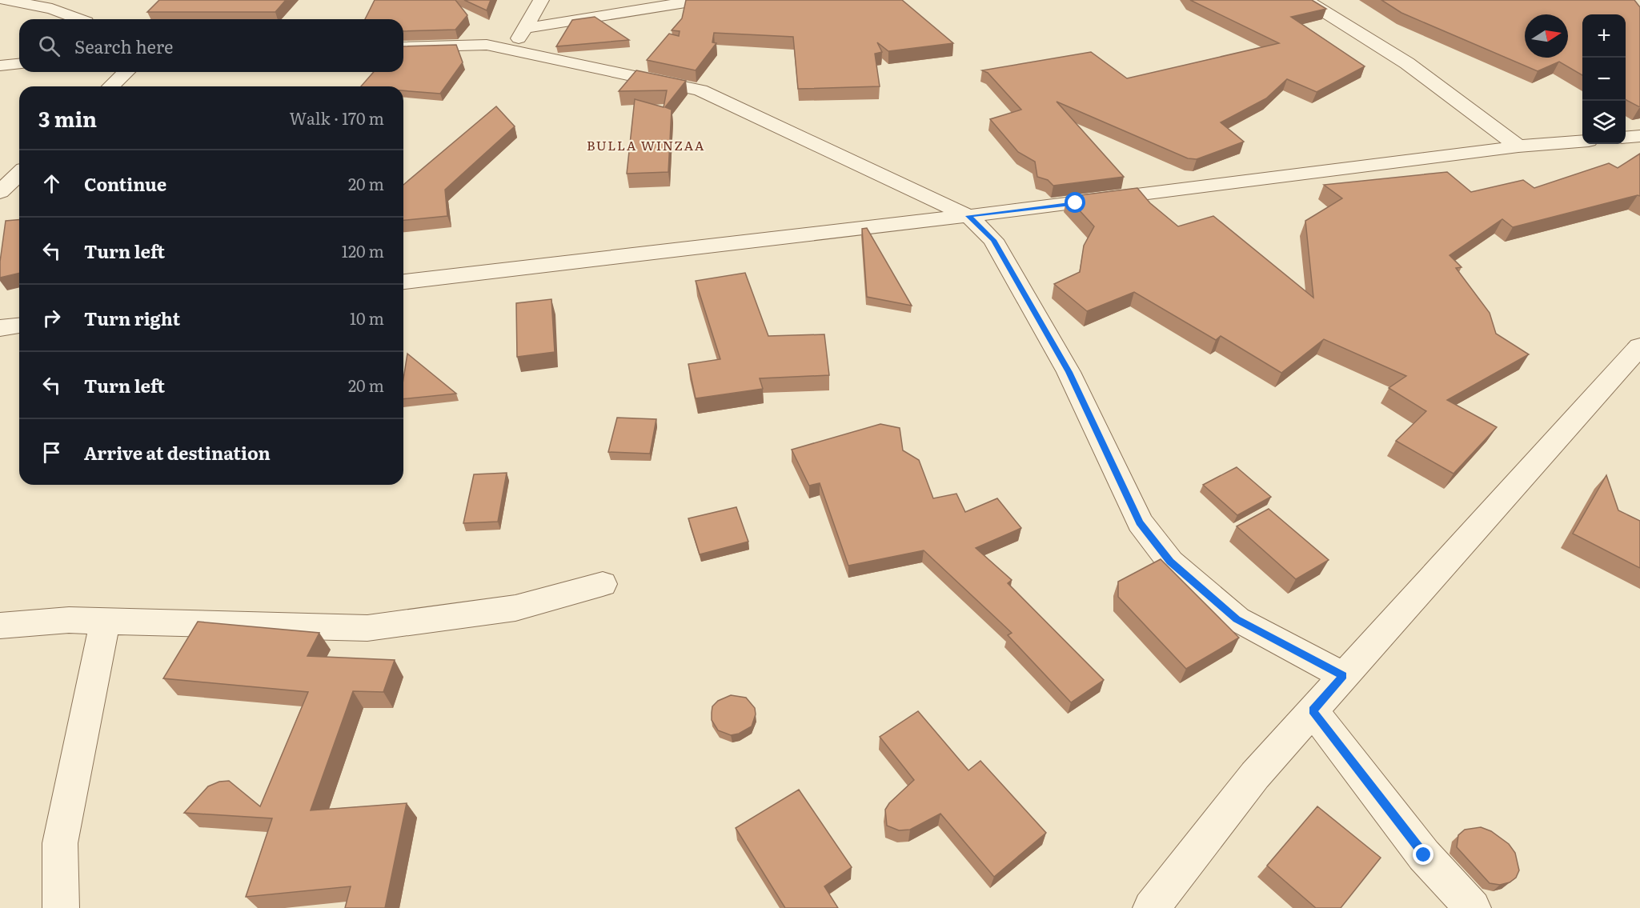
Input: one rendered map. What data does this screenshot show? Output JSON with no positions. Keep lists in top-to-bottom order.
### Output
{
  "districts": ["BULLA WINZAA"],
  "north": "right",
  "page": {
    "map_buttons": ["+", "−"],
    "search": "Search here",
    "heading": ["3 min", "Walk · 170 m"],
    "list": [
      ["Continue", "20 m"],
      ["Turn left", "120 m"],
      ["Turn right", "10 m"],
      ["Turn left", "20 m"],
      "Arrive at destination"
    ]
  }
}
